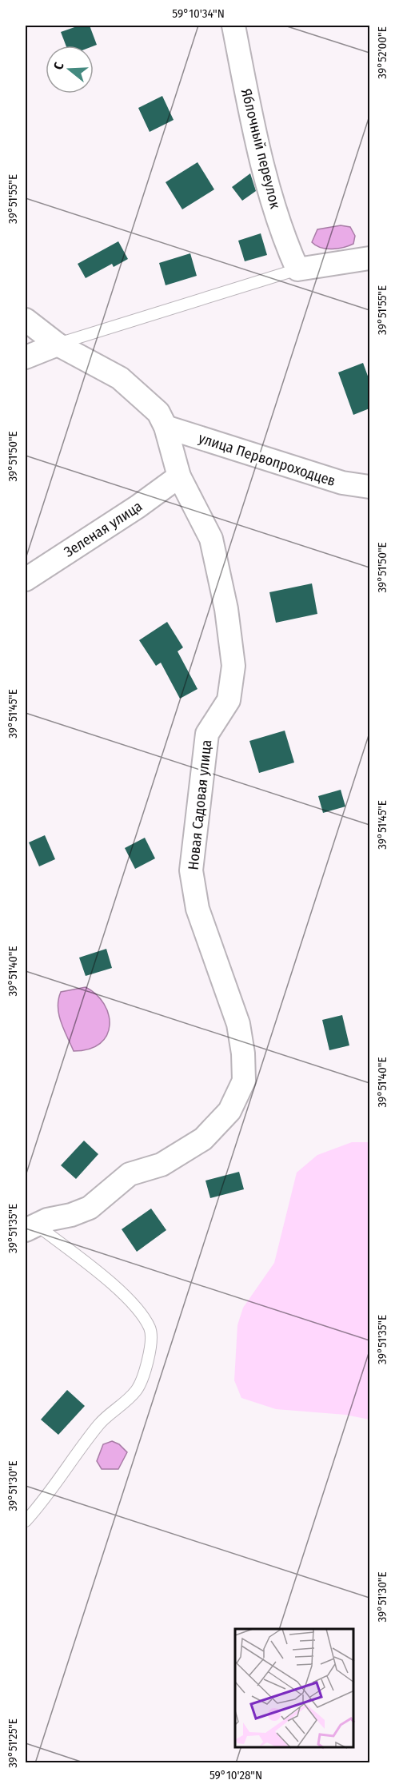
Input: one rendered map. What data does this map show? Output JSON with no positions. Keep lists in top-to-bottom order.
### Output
{
  "streets": {
    "street": [
      "Яблочный переулок",
      "улица Первопроходцев",
      "Зеленая улица",
      "Новая Садовая улица"
    ]
  },
  "crossings": [
    ["улица Первопроходцев", "Новая Садовая улица"],
    ["Зеленая улица", "Новая Садовая улица"]
  ],
  "north": "left",
  "coordinates": [
    "59°10'34\"N",
    "39°52'00\"E",
    "39°51'55\"E",
    "39°51'50\"E",
    "39°51'45\"E",
    "39°51'40\"E",
    "39°51'35\"E",
    "39°51'30\"E",
    "39°51'25\"E",
    "59°10'28\"N"
  ]
}
